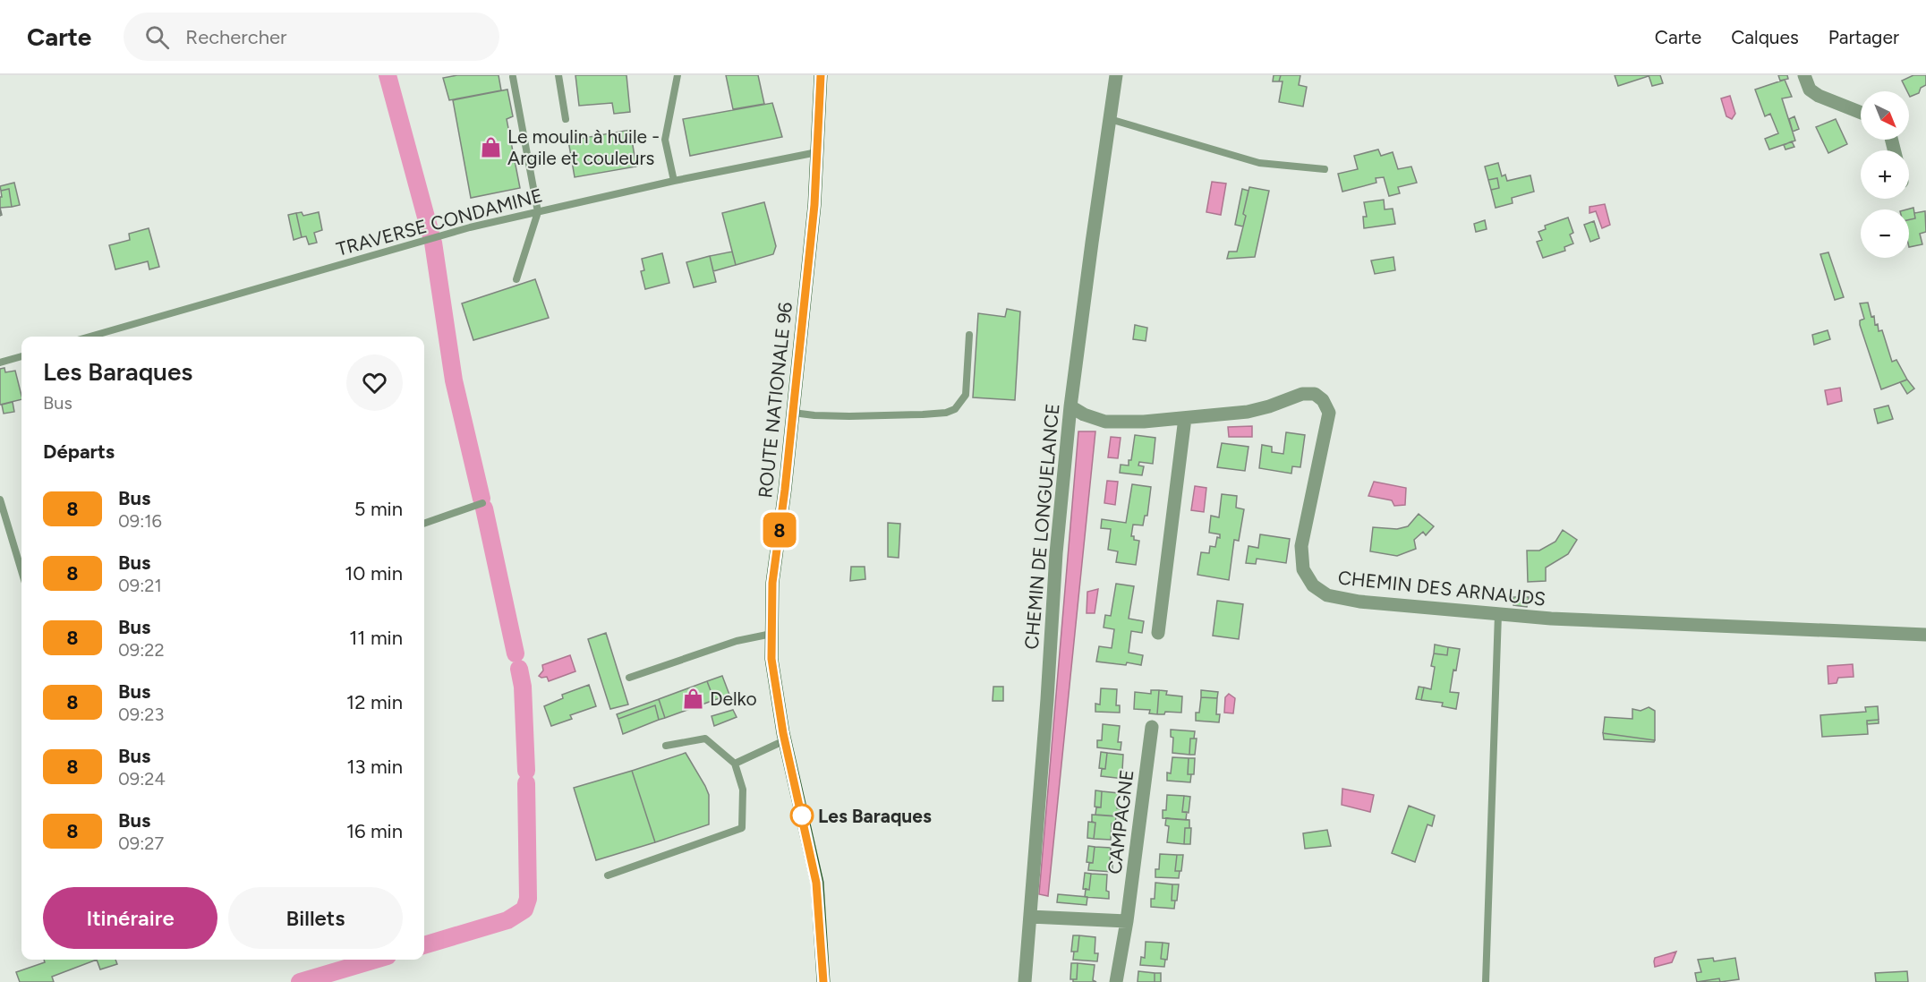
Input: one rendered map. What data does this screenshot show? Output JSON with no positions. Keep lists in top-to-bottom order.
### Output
{
  "streets": {
    "main road": ["ROUTE NATIONALE 96"],
    "street": ["CHEMIN DE LONGUELANCE", "CHEMIN DES ARNAUDS", "CAMPAGNE"],
    "lane": ["TRAVERSE CONDAMINE"]
  },
  "crossings": [
    ["TRAVERSE CONDAMINE", "ROUTE NATIONALE 96"],
    ["CHEMIN DE LONGUELANCE", "CHEMIN DES ARNAUDS"]
  ],
  "places": {
    "shop": ["Le moulin à huile - Argile et couleurs", "Delko"],
    "other": ["Les Baraques"]
  },
  "lines": ["bus line 8"],
  "north": "bottom right",
  "page": {
    "header": "Carte",
    "search": "Rechercher",
    "nav": ["Carte", "Calques", "Partager"],
    "on_map": "8",
    "map_buttons": ["+", "−"],
    "heading": [
      ["Les Baraques", "Bus"],
      "Départs"
    ],
    "list": [
      {
        "mark": "8",
        "name": "Bus",
        "note": "09:16",
        "value": "5 min"
      },
      {
        "mark": "8",
        "name": "Bus",
        "note": "09:21",
        "value": "10 min"
      },
      {
        "mark": "8",
        "name": "Bus",
        "note": "09:22",
        "value": "11 min"
      },
      {
        "mark": "8",
        "name": "Bus",
        "note": "09:23",
        "value": "12 min"
      },
      {
        "mark": "8",
        "name": "Bus",
        "note": "09:24",
        "value": "13 min"
      },
      {
        "mark": "8",
        "name": "Bus",
        "note": "09:27",
        "value": "16 min"
      }
    ],
    "buttons": ["Itinéraire", "Billets"]
  }
}
